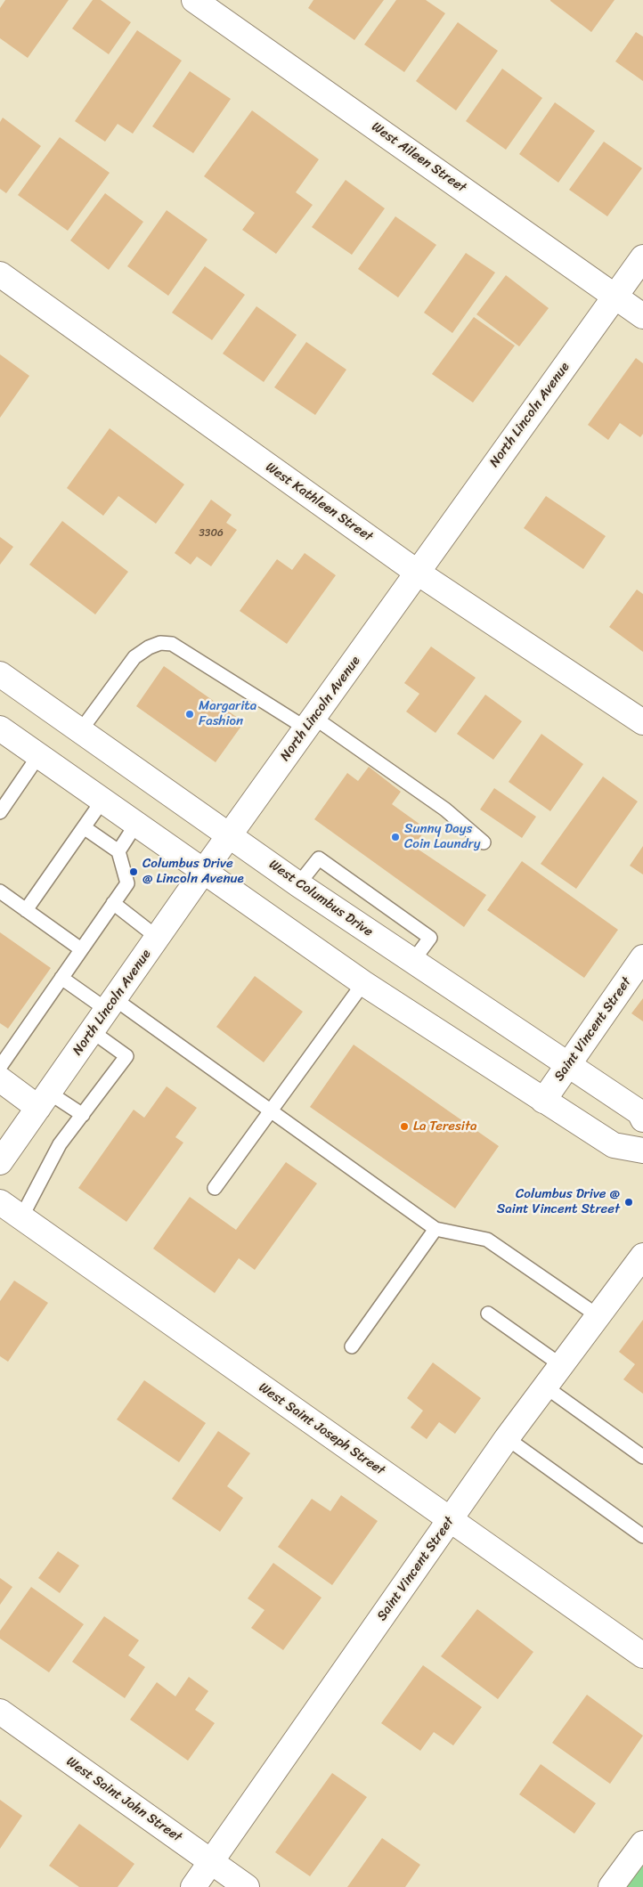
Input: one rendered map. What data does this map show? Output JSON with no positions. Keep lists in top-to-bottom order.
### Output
{
  "streets": {
    "street": [
      "West Aileen Street",
      "North Lincoln Avenue",
      "West Kathleen Street",
      "West Columbus Drive",
      "Saint Vincent Street",
      "West Saint Joseph Street",
      "West Saint John Street"
    ]
  },
  "crossings": [
    ["West Aileen Street", "North Lincoln Avenue"],
    ["North Lincoln Avenue", "West Kathleen Street"],
    ["North Lincoln Avenue", "West Columbus Drive"],
    ["West Columbus Drive", "Saint Vincent Street"],
    ["Saint Vincent Street", "West Saint Joseph Street"],
    ["Saint Vincent Street", "West Saint John Street"]
  ],
  "places": [
    "Margarita Fashion",
    "Sunny Days Coin Laundry",
    "Columbus Drive @ Lincoln Avenue",
    "La Teresita",
    "Columbus Drive @ Saint Vincent Street"
  ],
  "house_numbers": ["3306"]
}
